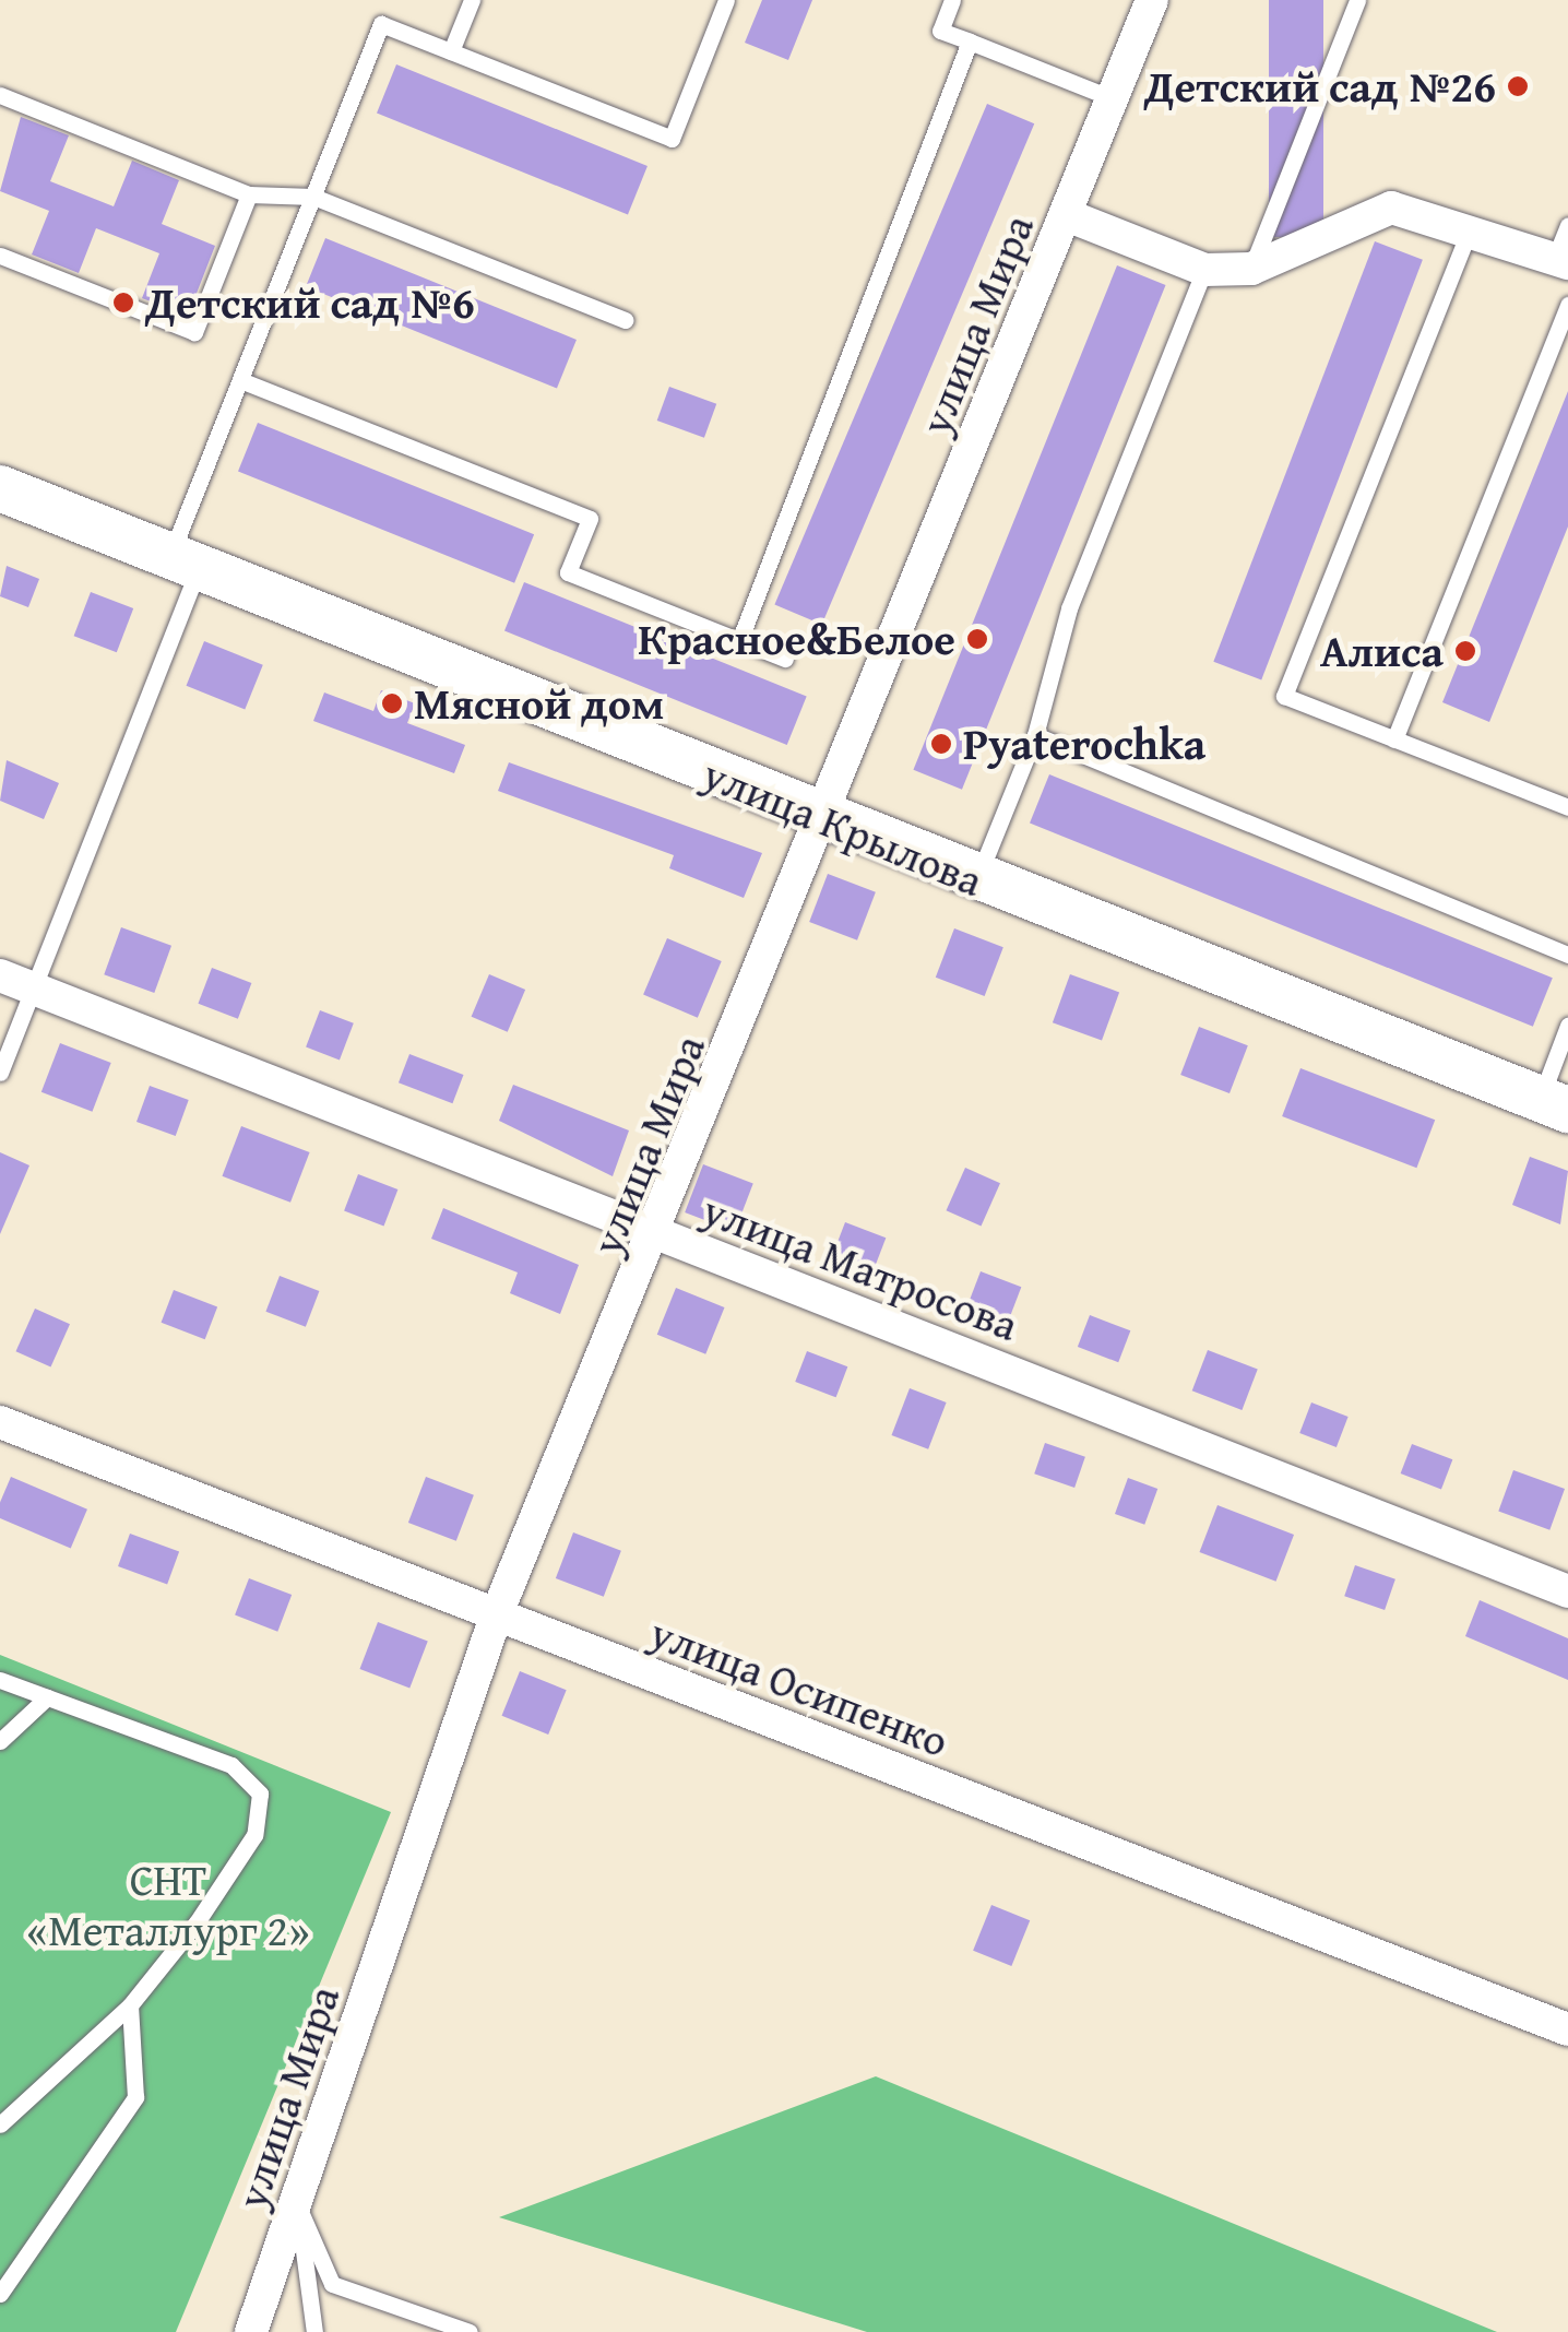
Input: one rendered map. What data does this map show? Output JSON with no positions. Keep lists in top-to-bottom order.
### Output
{
  "streets": {
    "main road": ["улица Крылова"],
    "street": ["улица Мира", "улица Матросова", "улица Осипенко"]
  },
  "crossings": [
    ["улица Мира", "улица Крылова"],
    ["улица Мира", "улица Матросова"],
    ["улица Мира", "улица Осипенко"]
  ],
  "parks": ["СНТ «Металлург 2»"],
  "places": [
    "Детский сад №26",
    "Детский сад №6",
    "Красное&Белое",
    "Алиса",
    "Мясной дом",
    "Pyaterochka"
  ]
}
